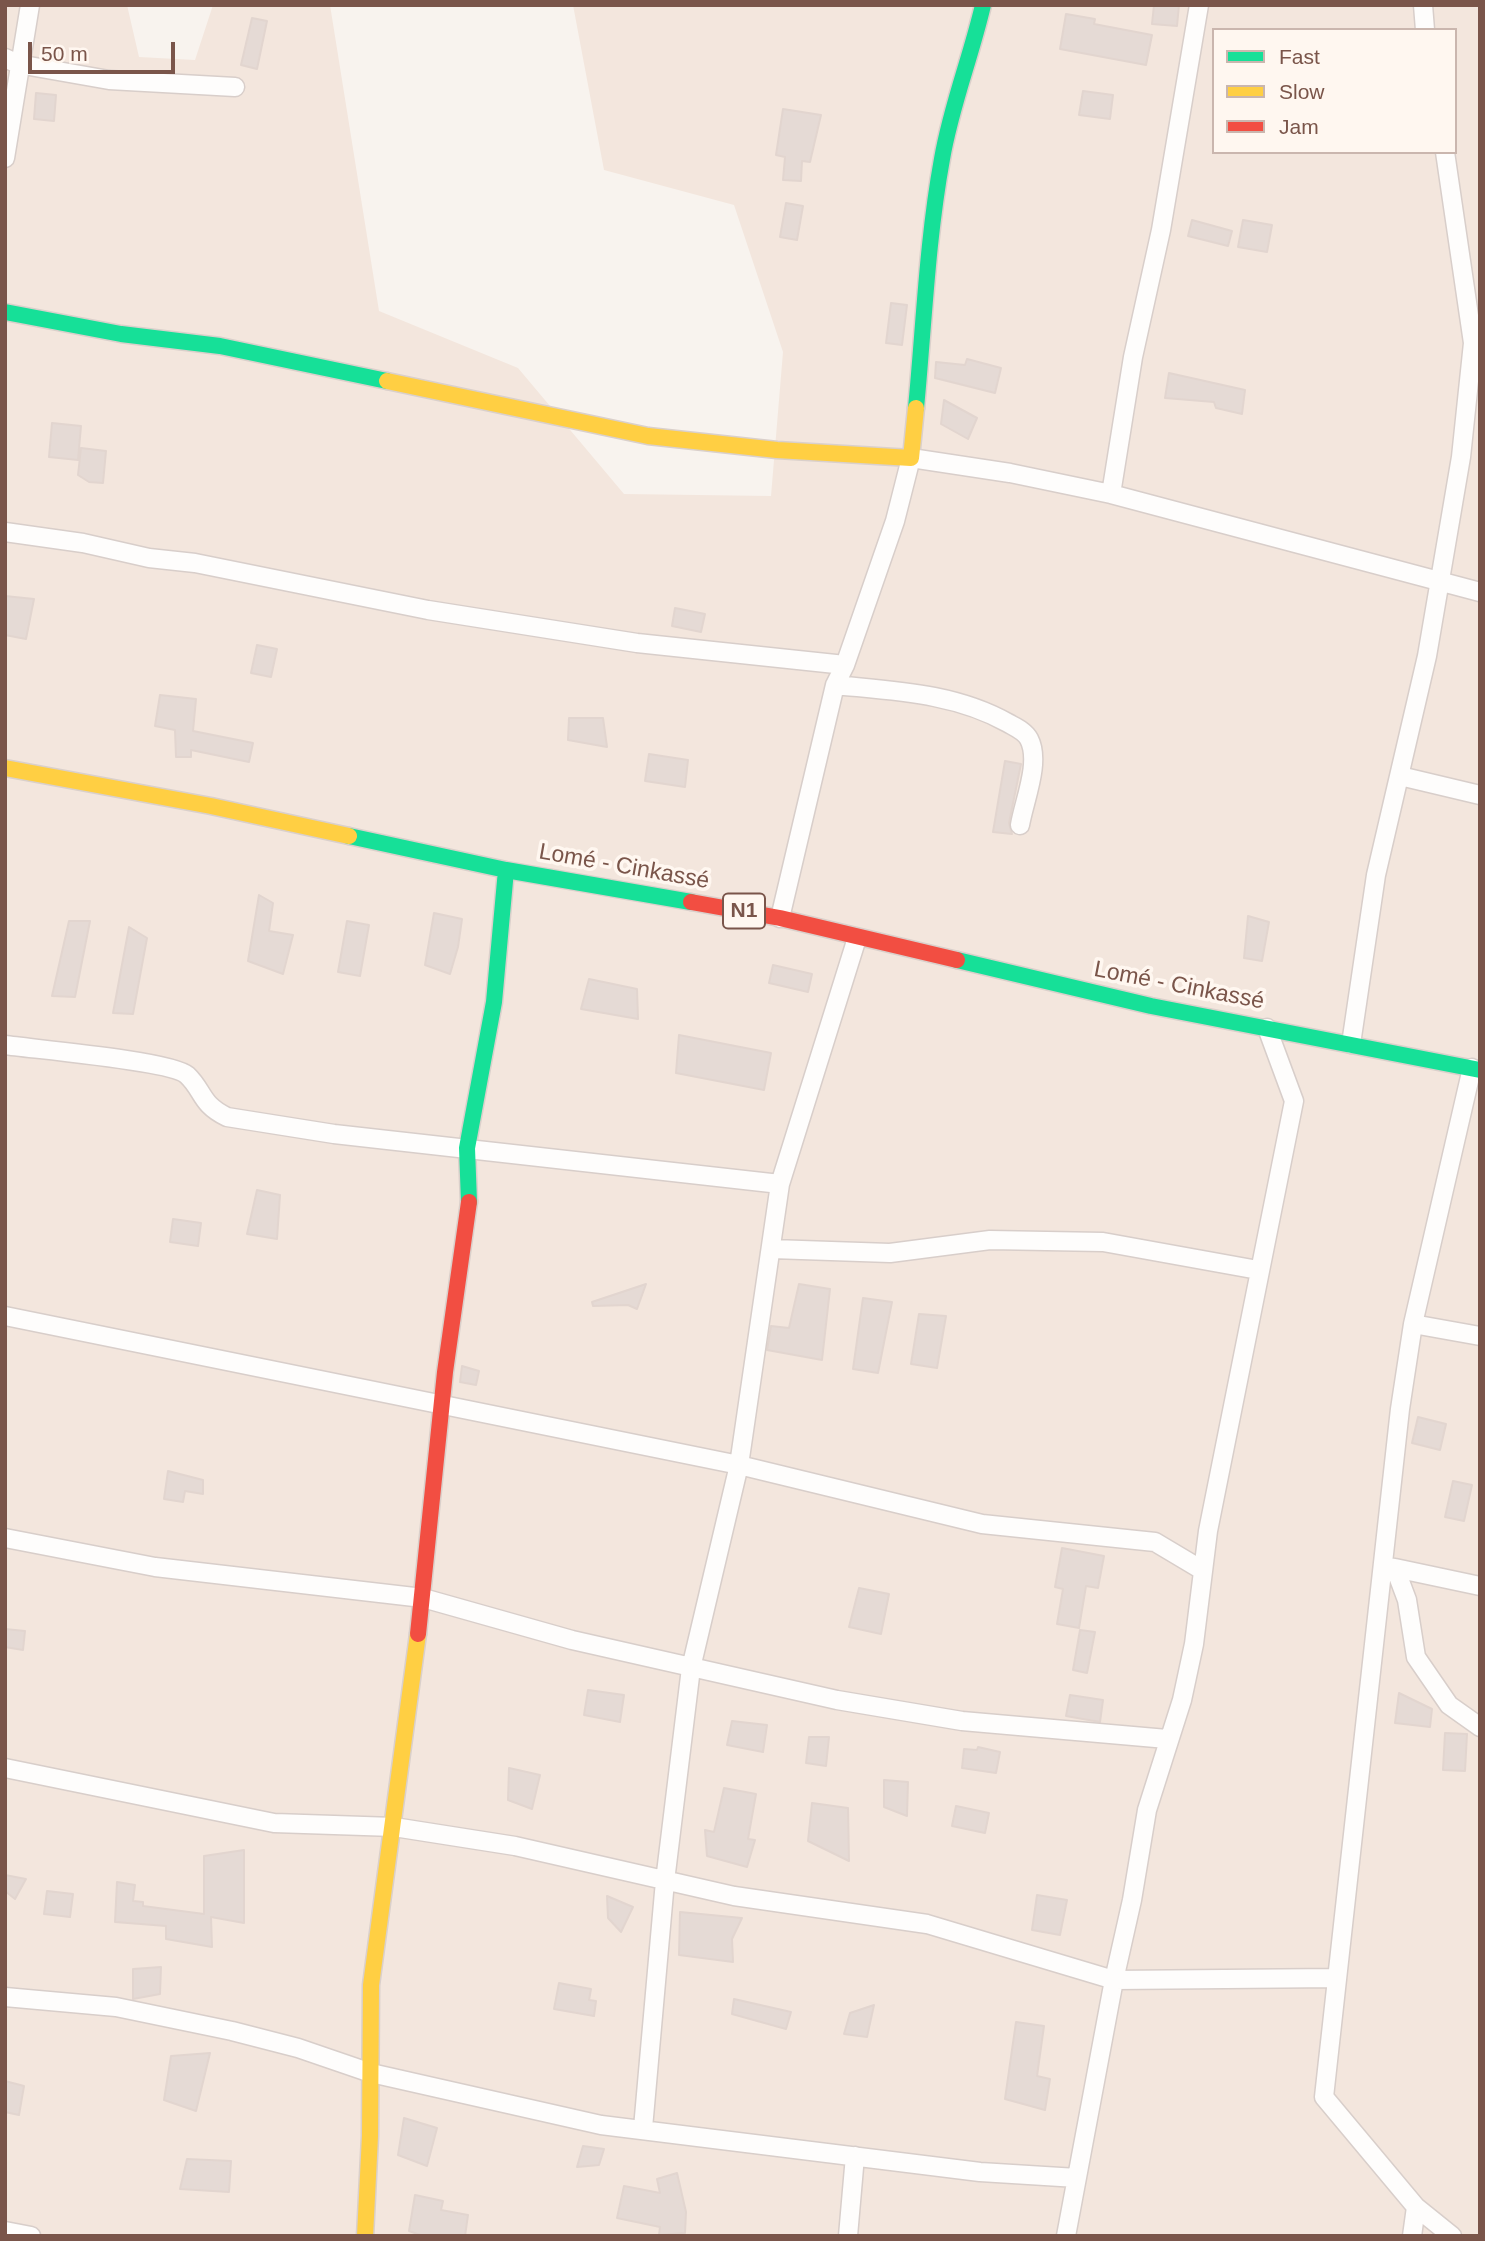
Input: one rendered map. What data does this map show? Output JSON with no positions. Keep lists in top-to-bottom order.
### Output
{
  "streets": {
    "main road": ["Lomé - Cinkassé", "N1"]
  },
  "legend": ["Fast", "Slow", "Jam"],
  "scale_bar": "50 m"
}
